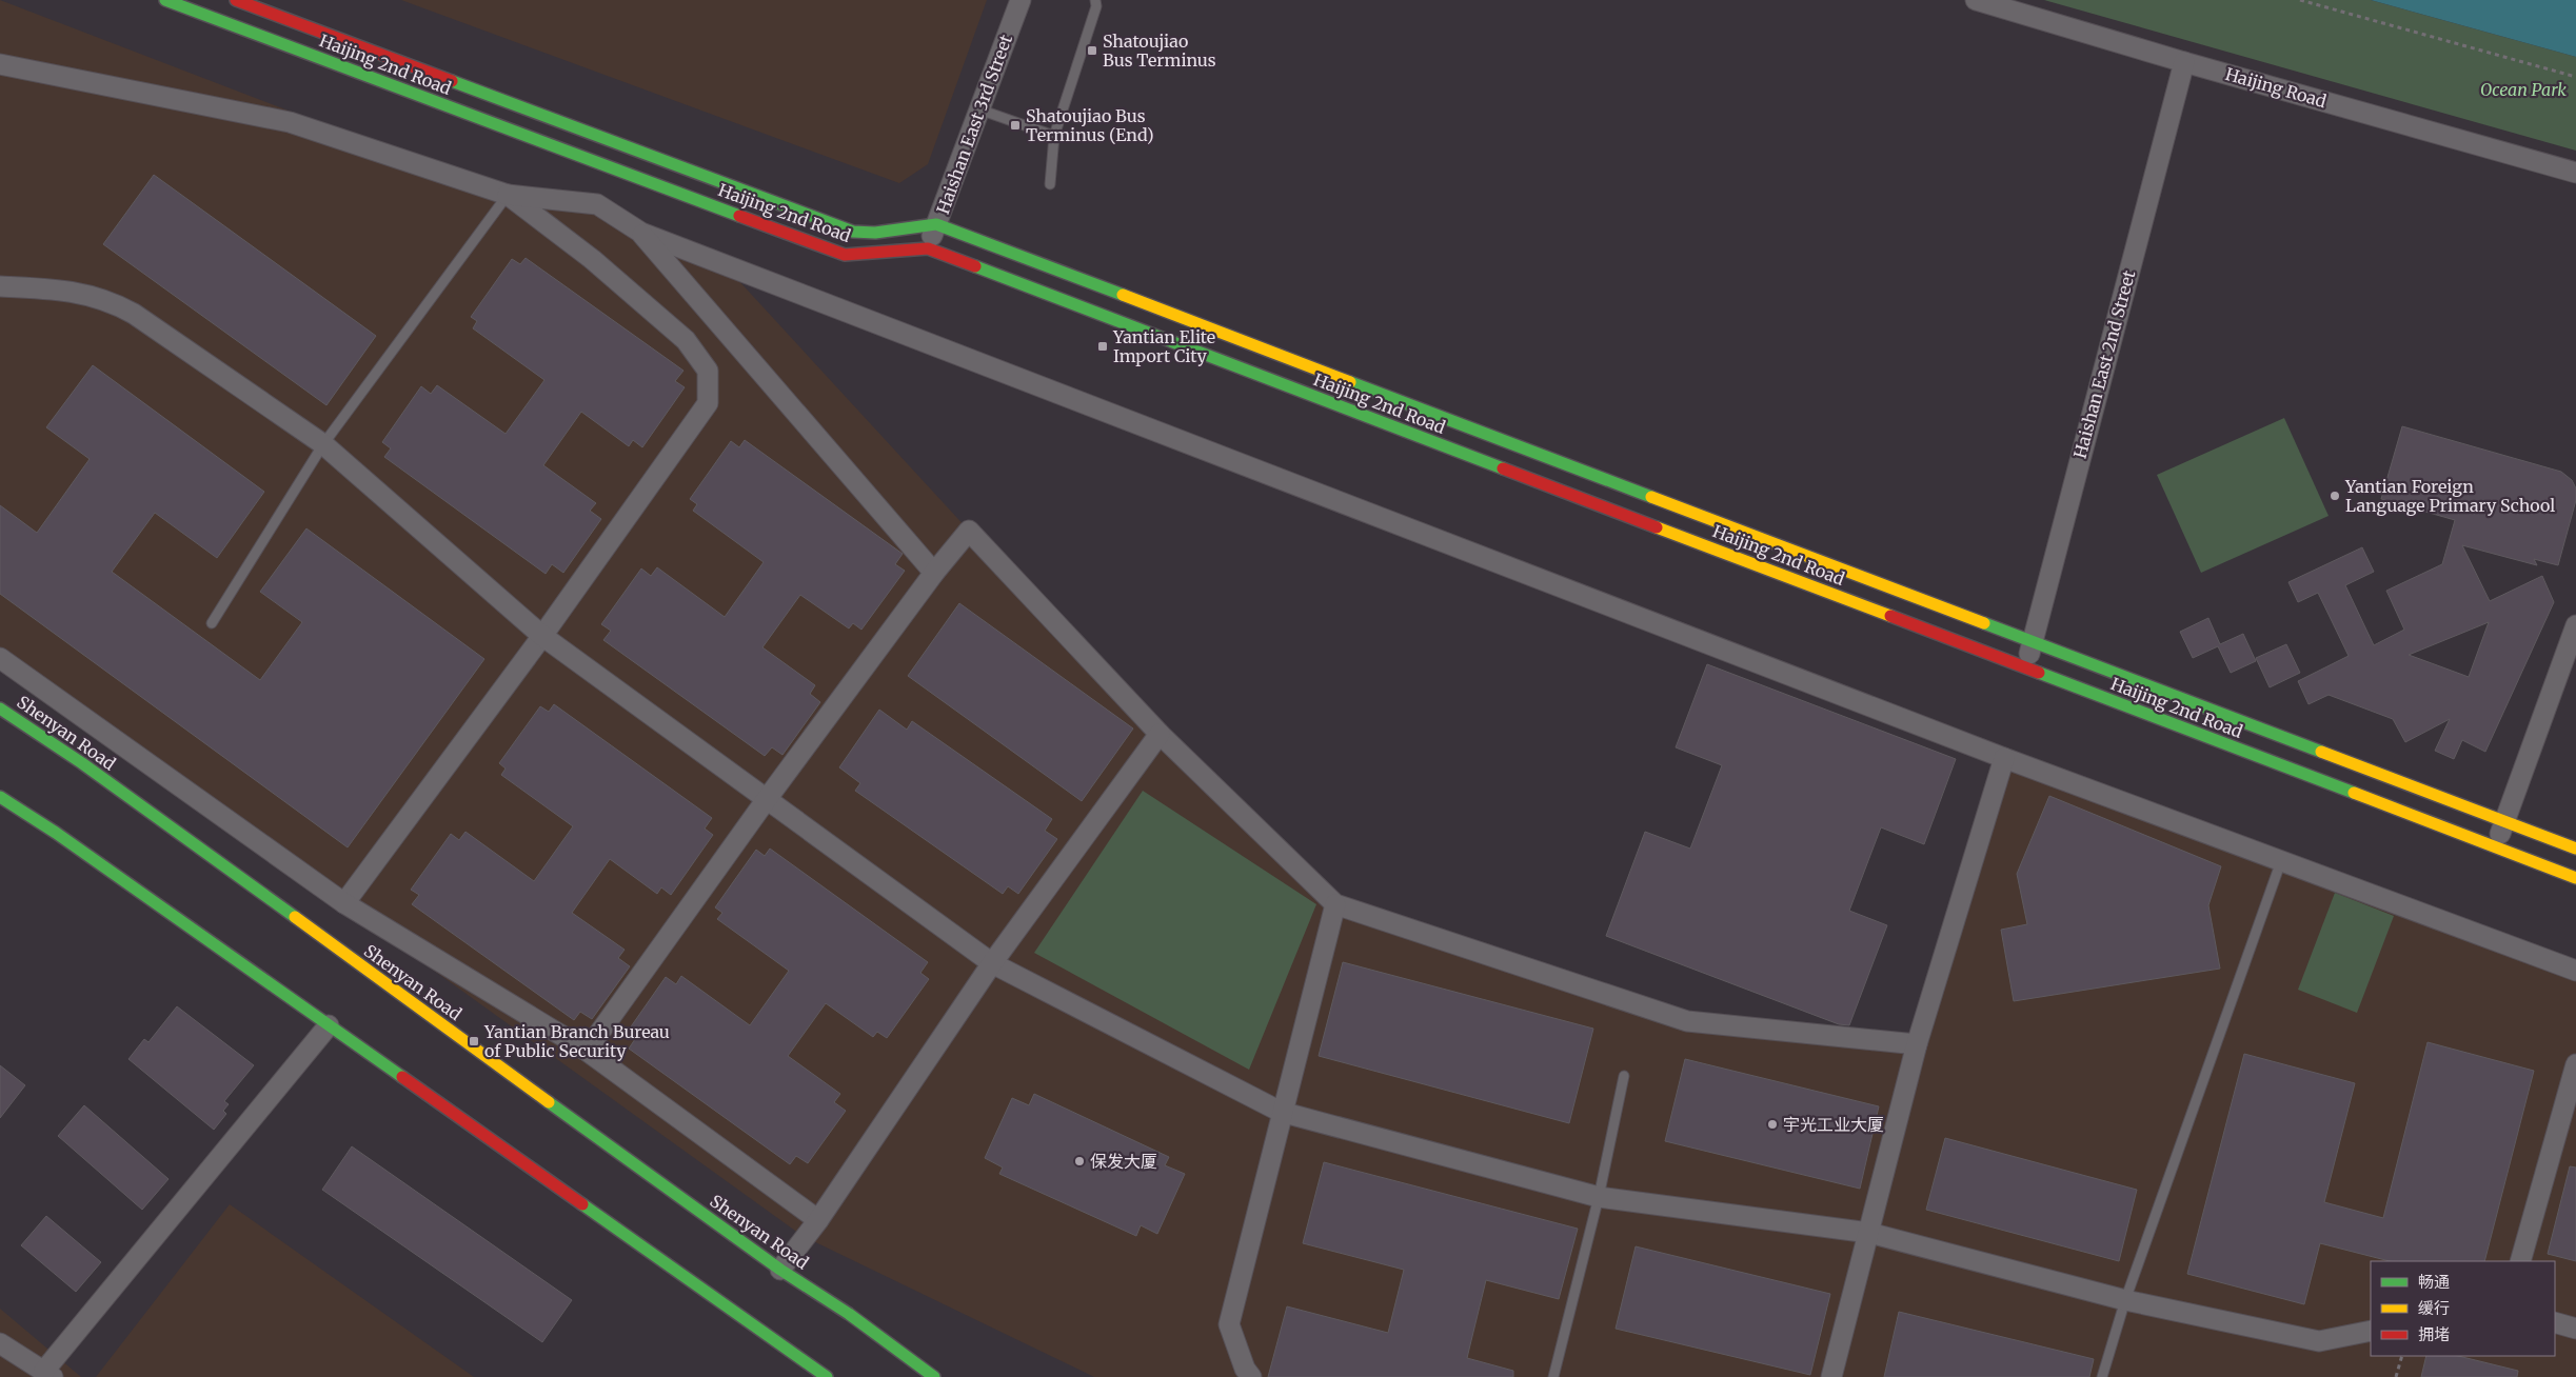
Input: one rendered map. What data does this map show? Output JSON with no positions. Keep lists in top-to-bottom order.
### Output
{
  "streets": {
    "street": [
      "Haijing 2nd Road",
      "Haijing Road",
      "Haishan East 3rd Street",
      "Haishan East 2nd Street",
      "Shenyan Road"
    ]
  },
  "crossings": [
    ["Haijing 2nd Road", "Haishan East 3rd Street"],
    ["Haijing 2nd Road", "Haishan East 2nd Street"],
    ["Haijing Road", "Haishan East 2nd Street"]
  ],
  "parks": ["Ocean Park"],
  "places": {
    "transit": [
      "Shatoujiao Bus Terminus",
      "Shatoujiao Bus Terminus (End)",
      "Yantian Elite Import City",
      "Yantian Branch Bureau of Public Security"
    ],
    "other": ["Yantian Foreign Language Primary School", "宇光工业大厦", "保发大厦"]
  },
  "legend": ["畅通", "缓行", "拥堵"]
}
